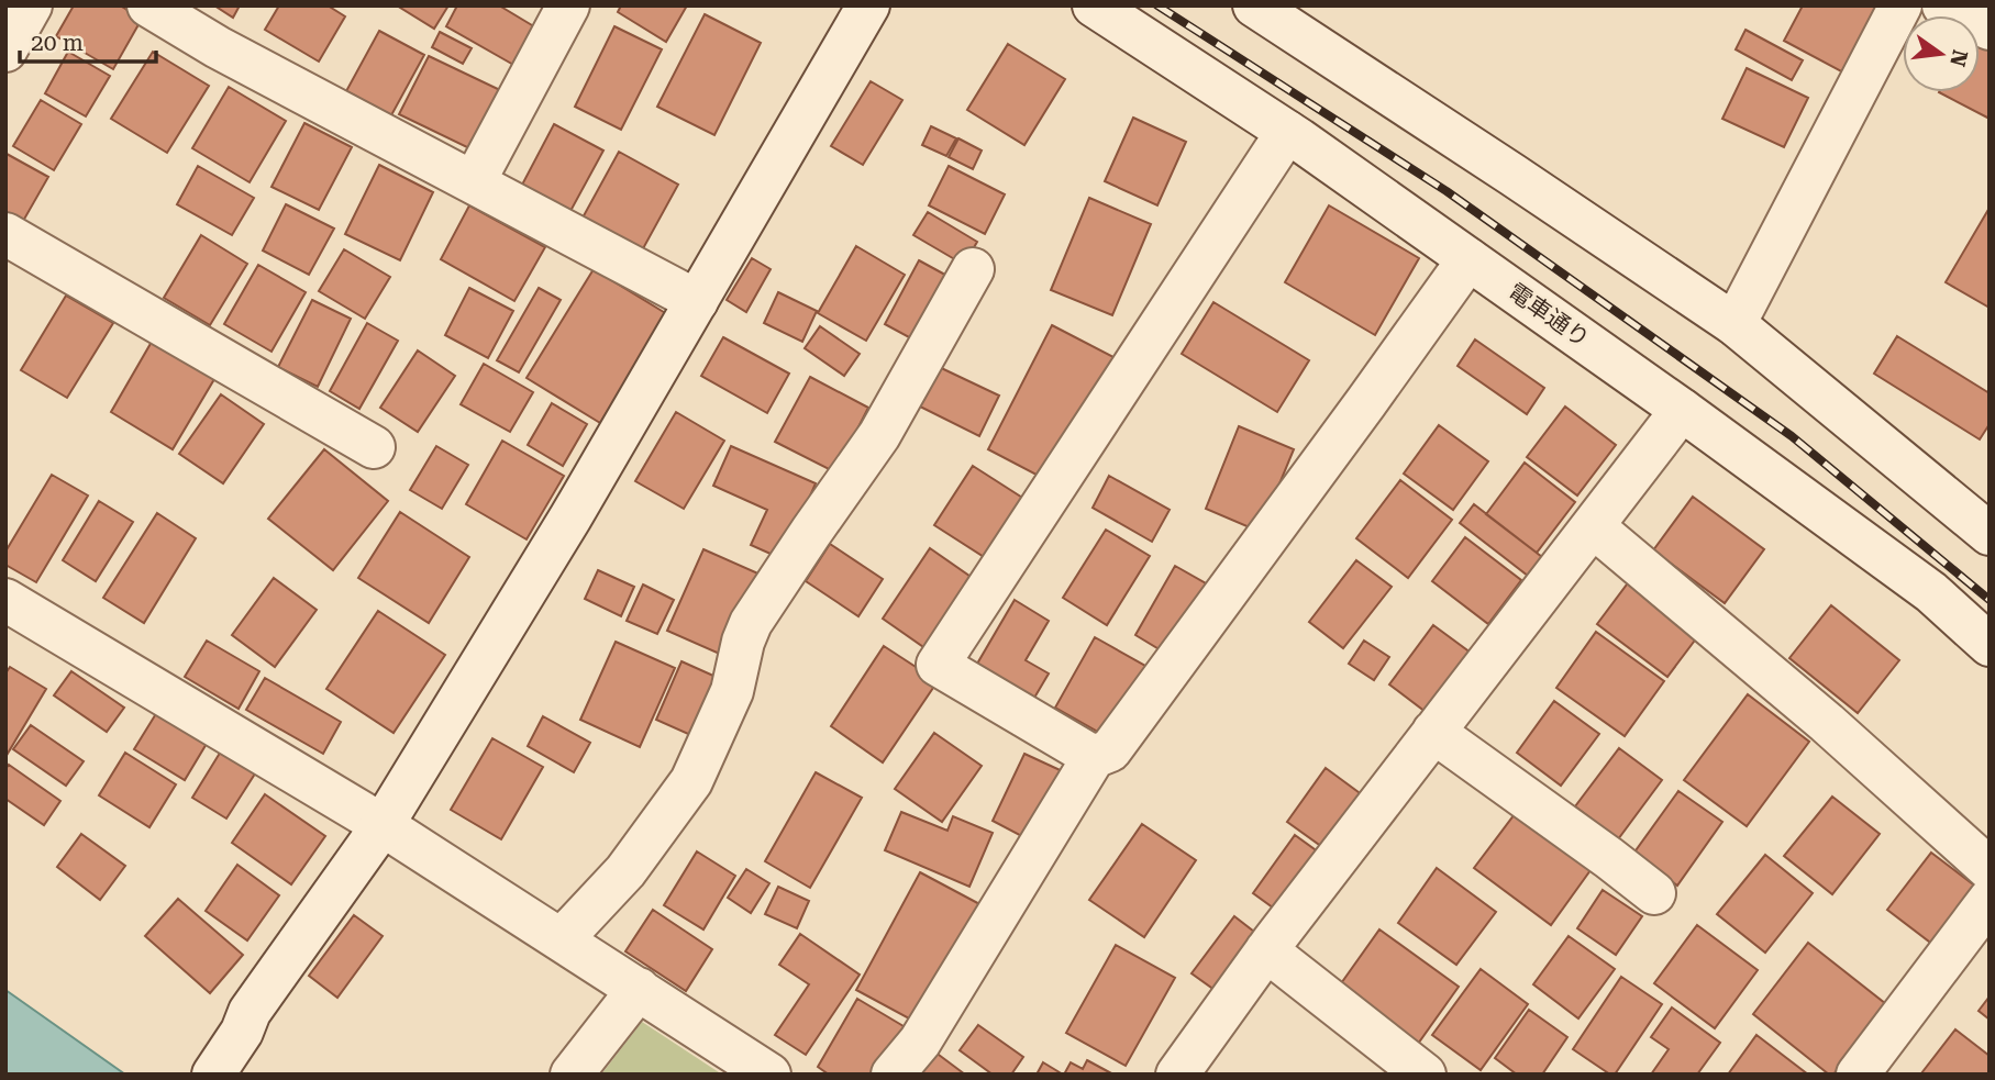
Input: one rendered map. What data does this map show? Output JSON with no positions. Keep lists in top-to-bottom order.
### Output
{
  "streets": {
    "street": ["電車通り"]
  },
  "scale_bar": "20 m",
  "north": "right"
}
